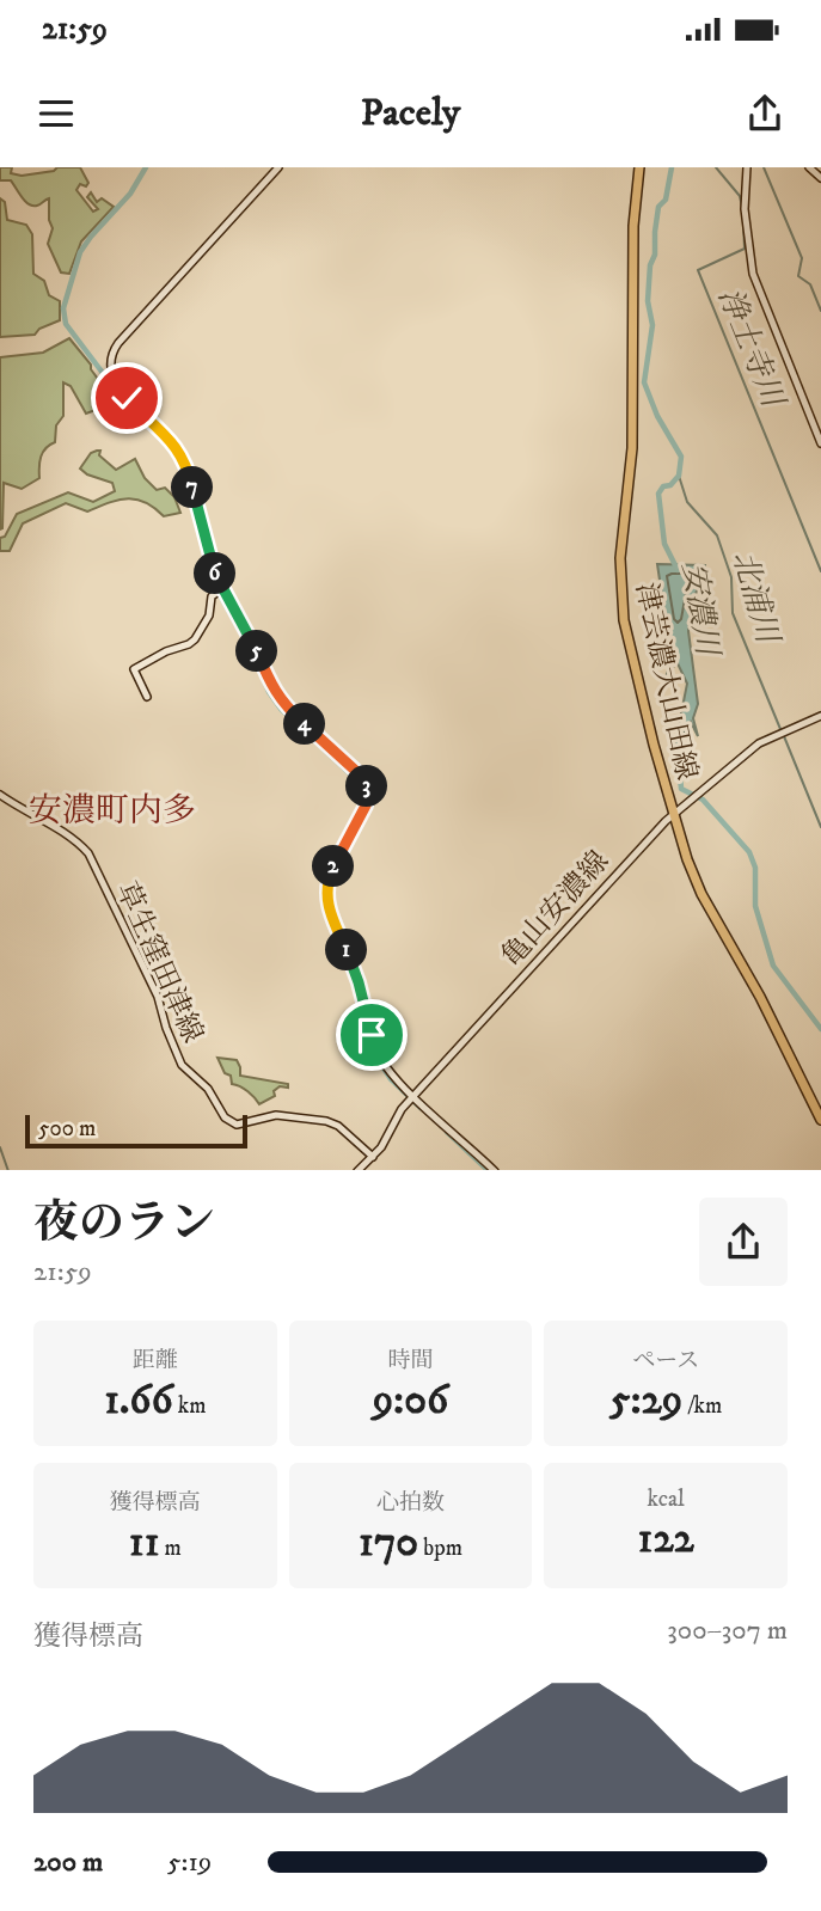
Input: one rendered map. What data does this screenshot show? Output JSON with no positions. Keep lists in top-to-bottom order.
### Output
{
  "streets": {
    "main road": ["津芸濃大山田線"],
    "street": ["亀山安濃線", "草生窪田津線"]
  },
  "crossings": [
    ["津芸濃大山田線", "亀山安濃線"],
    ["亀山安濃線", "草生窪田津線"]
  ],
  "districts": ["安濃町内多"],
  "water": ["浄土寺川", "北浦川", "安濃川"],
  "scale_bar": "500 m",
  "page": {
    "status": "21:59",
    "header": "Pacely",
    "pins": [
      "7",
      "6",
      "5",
      "4",
      "3",
      "2",
      "1"
    ],
    "scale": "500 m",
    "heading": ["夜のラン", "21:59"],
    "stats": [
      ["距離", "1.66 km"],
      ["時間", "9:06"],
      ["ペース", "5:29 /km"],
      ["獲得標高", "11 m"],
      ["心拍数", "170 bpm"],
      ["kcal", "122"]
    ],
    "chart": ["獲得標高", "300–307 m"],
    "list": [
      {
        "name": "200 m",
        "note": "5:19"
      }
    ]
  }
}
